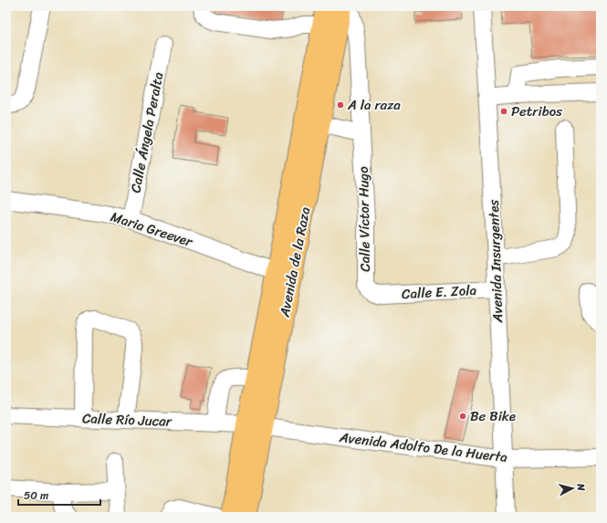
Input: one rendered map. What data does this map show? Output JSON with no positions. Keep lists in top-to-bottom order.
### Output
{
  "streets": {
    "main road": ["Avenida de la Raza"],
    "street": [
      "Calle Ángela Peralta",
      "Calle Víctor Hugo",
      "Maria Greever",
      "Avenida Insurgentes",
      "Calle E. Zola",
      "Calle Río Jucar",
      "Avenida Adolfo De la Huerta"
    ]
  },
  "crossings": [
    ["Calle Ángela Peralta", "Maria Greever"],
    ["Calle Víctor Hugo", "Calle E. Zola"],
    ["Maria Greever", "Avenida de la Raza"],
    ["Avenida Insurgentes", "Calle E. Zola"],
    ["Avenida Insurgentes", "Avenida Adolfo De la Huerta"],
    ["Avenida de la Raza", "Calle Río Jucar"],
    ["Avenida de la Raza", "Avenida Adolfo De la Huerta"],
    ["Calle Río Jucar", "Avenida Adolfo De la Huerta"]
  ],
  "places": ["A la raza", "Petribos", "Be Bike"],
  "scale_bar": "50 m",
  "north": "right"
}
